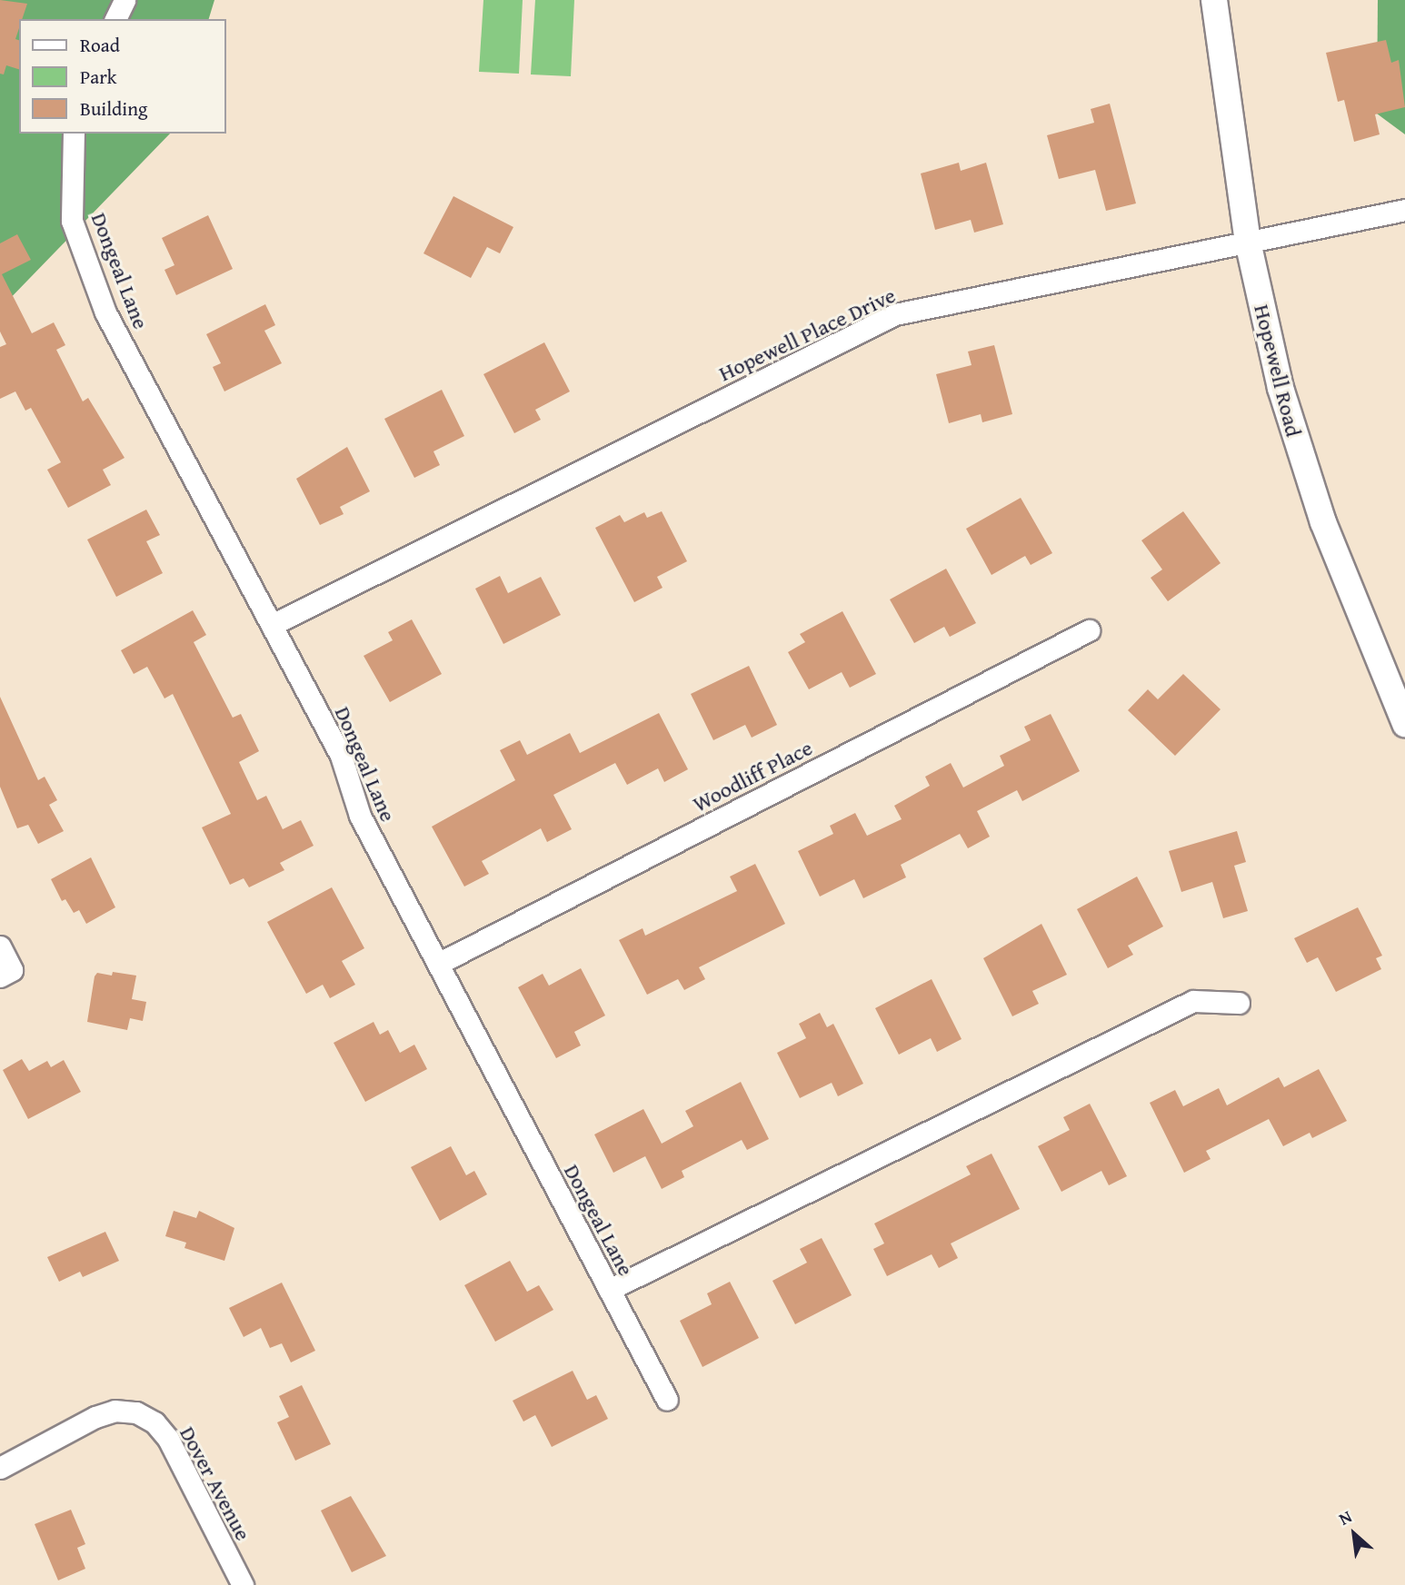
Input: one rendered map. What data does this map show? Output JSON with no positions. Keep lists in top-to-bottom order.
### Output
{
  "streets": {
    "street": [
      "Dongeal Lane",
      "Hopewell Place Drive",
      "Hopewell Road",
      "Woodliff Place",
      "Dover Avenue"
    ]
  },
  "crossings": [
    ["Dongeal Lane", "Hopewell Place Drive"],
    ["Dongeal Lane", "Woodliff Place"],
    ["Hopewell Place Drive", "Hopewell Road"]
  ],
  "legend": ["Road", "Park", "Building"],
  "north": "top left"
}
